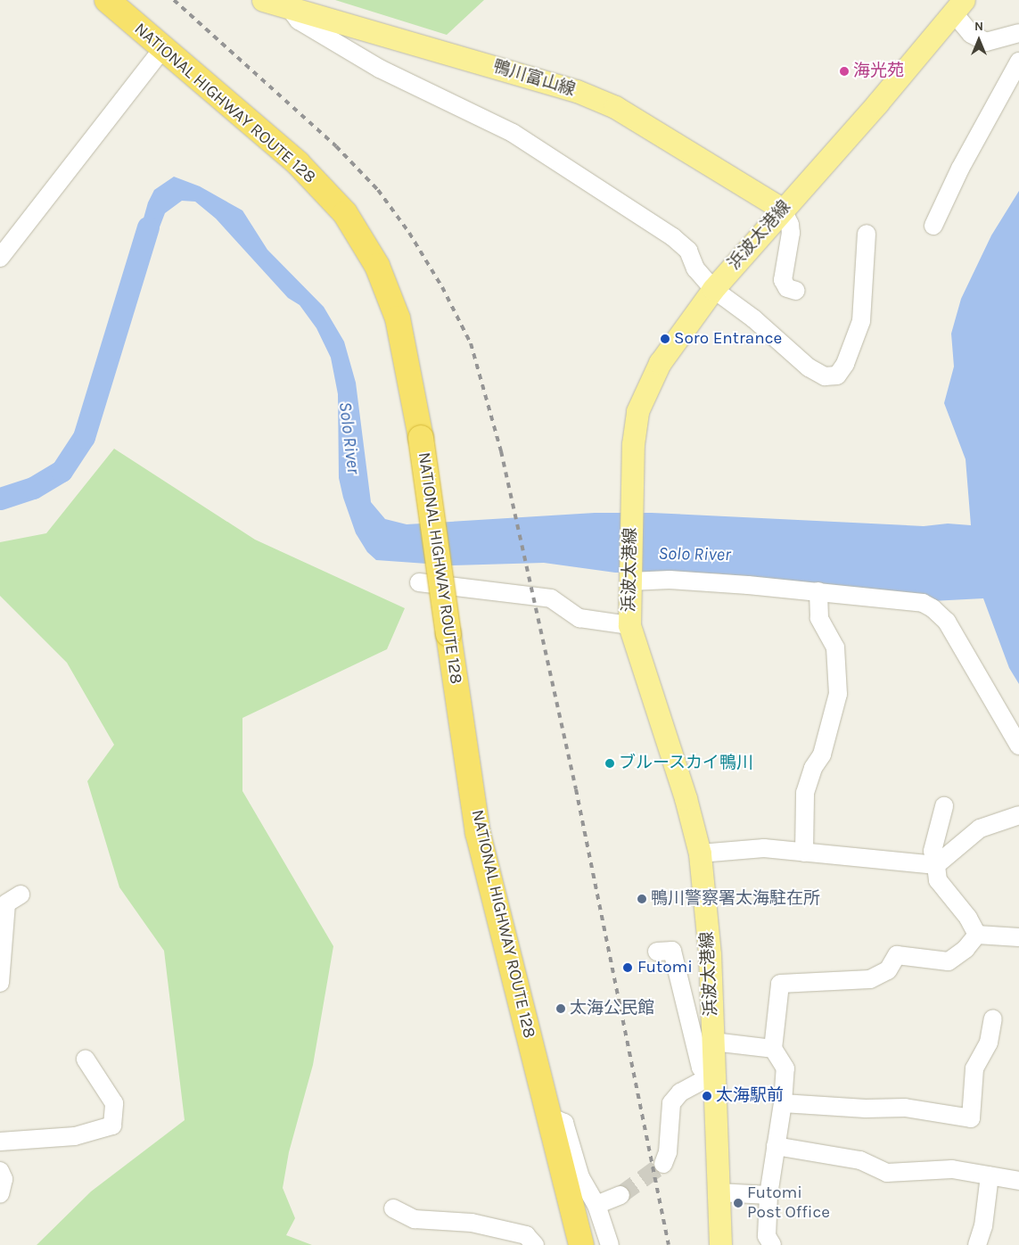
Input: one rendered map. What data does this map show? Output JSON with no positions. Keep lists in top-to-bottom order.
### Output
{
  "streets": {
    "highway": ["NATIONAL HIGHWAY ROUTE 128"],
    "main road": ["鴨川富山線", "浜波太港線"]
  },
  "crossings": [
    ["鴨川富山線", "浜波太港線"]
  ],
  "water": ["Solo River"],
  "places": [
    "海光苑",
    "Soro Entrance",
    "ブルースカイ鴨川",
    "鴨川警察署太海駐在所",
    "Futomi",
    "太海公民館",
    "太海駅前",
    "Futomi Post Office"
  ],
  "north": "top"
}
